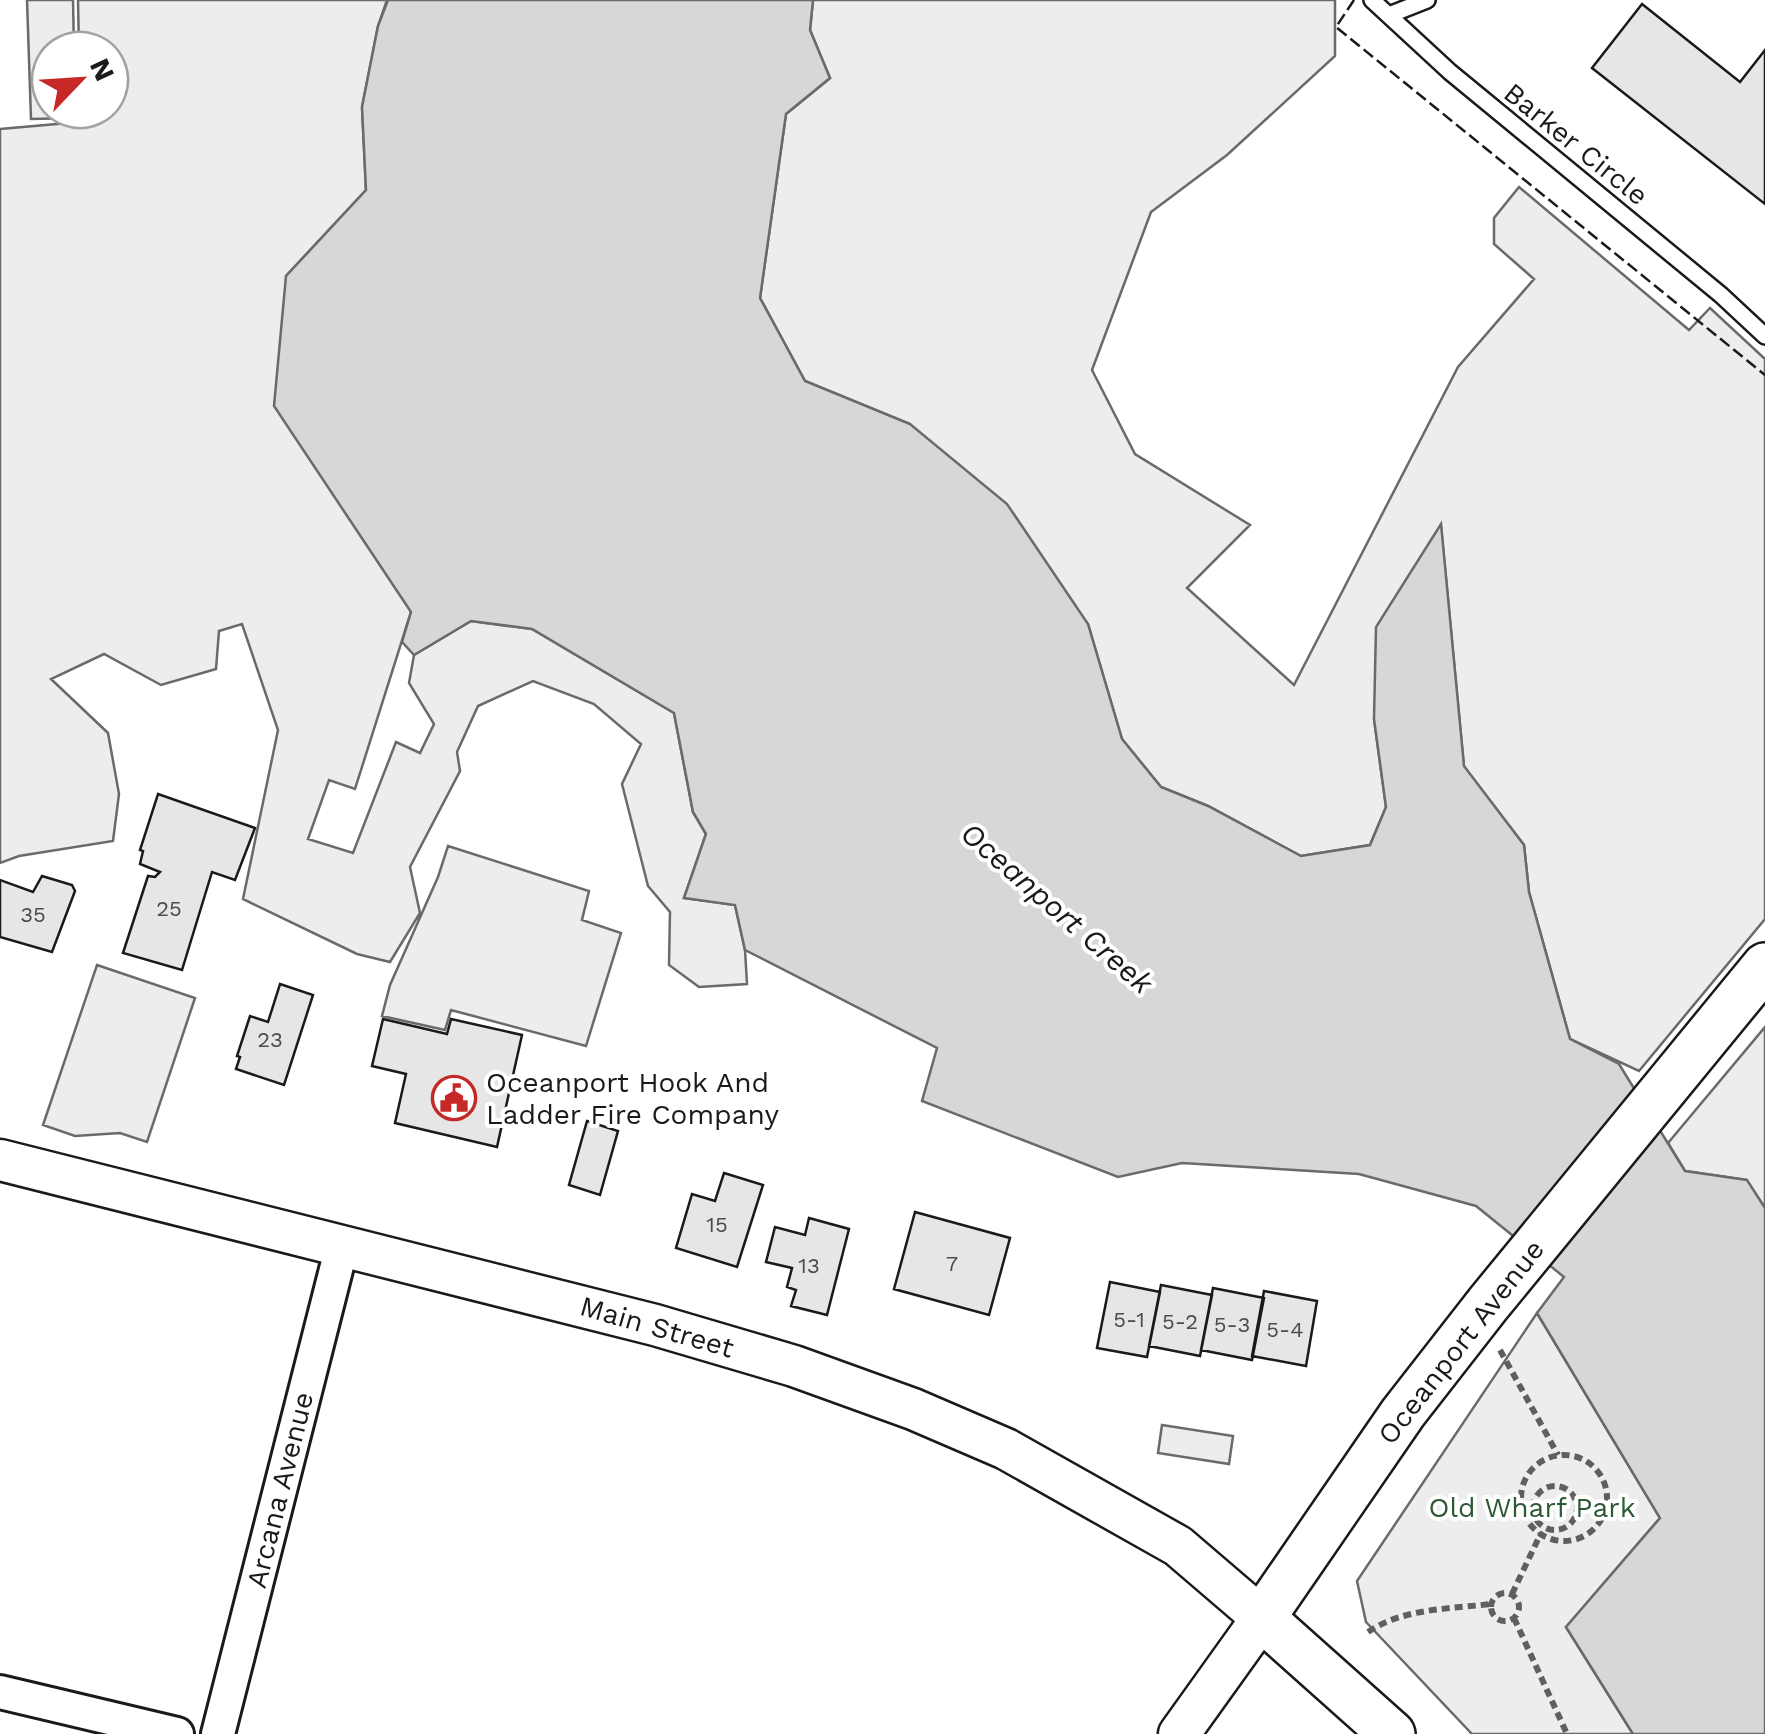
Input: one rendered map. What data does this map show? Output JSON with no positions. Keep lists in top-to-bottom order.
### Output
{
  "streets": {
    "main road": ["Oceanport Avenue"],
    "street": ["Main Street", "Arcana Avenue"],
    "lane": ["Barker Circle"]
  },
  "crossings": [
    ["Main Street", "Oceanport Avenue"],
    ["Main Street", "Arcana Avenue"]
  ],
  "water": ["Oceanport Creek"],
  "parks": ["Old Wharf Park"],
  "places": {
    "public building": ["Oceanport Hook And Ladder Fire Company"]
  },
  "house_numbers": [
    "25",
    "35",
    "23",
    "15",
    "7",
    "13",
    "5-1",
    "5-2",
    "5-3",
    "5-4"
  ],
  "north": "top right"
}
